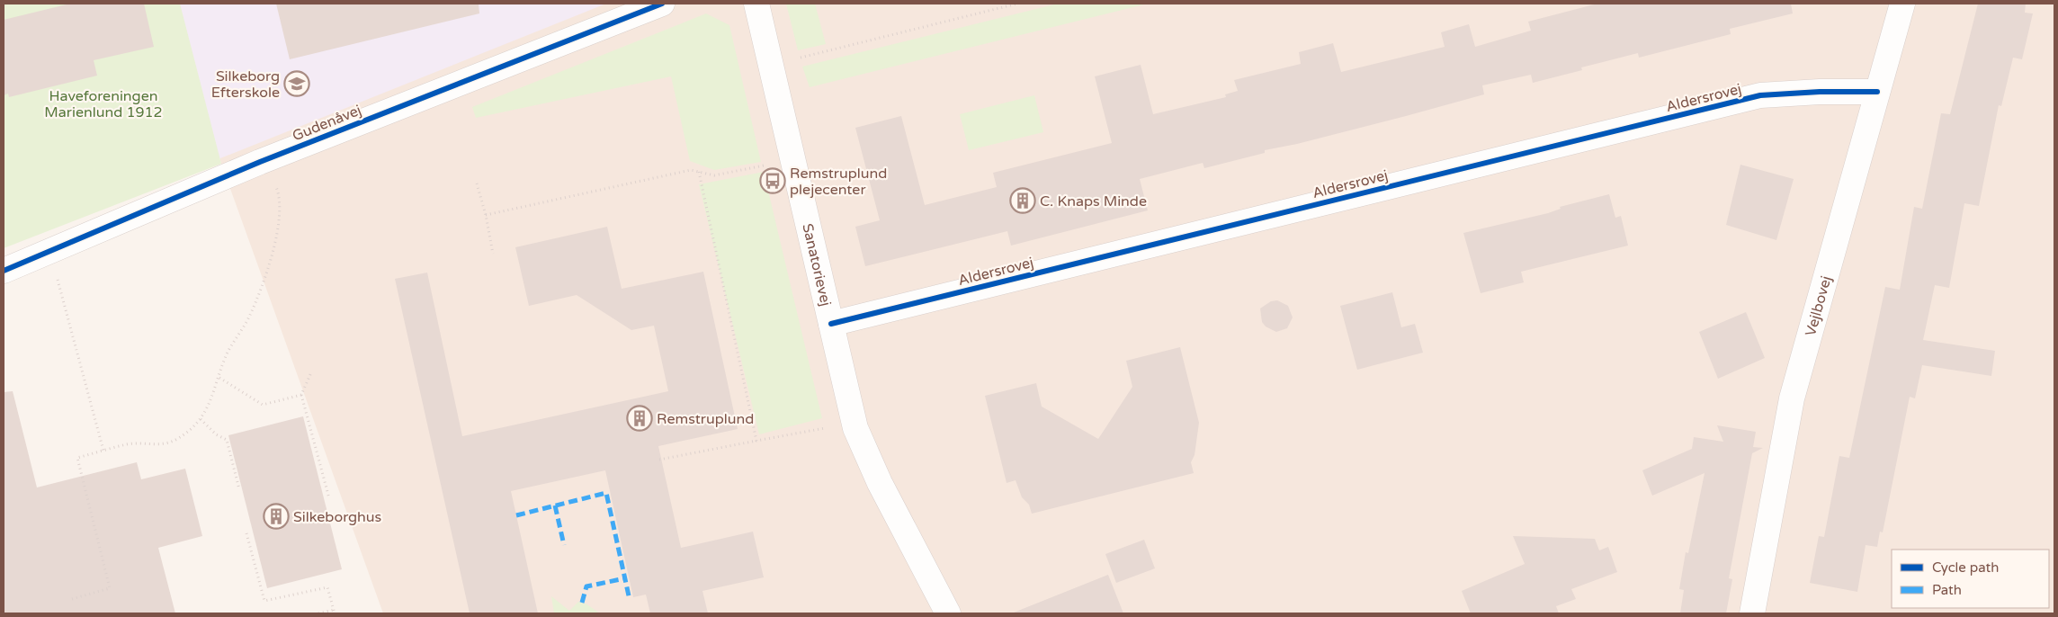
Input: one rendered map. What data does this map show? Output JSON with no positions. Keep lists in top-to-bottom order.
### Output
{
  "streets": {
    "street": [
      "Aldersrovej",
      "Gudenåvej",
      "Sanatorievej",
      "Vejlbovej"
    ]
  },
  "crossings": [
    ["Aldersrovej", "Sanatorievej"],
    ["Aldersrovej", "Vejlbovej"]
  ],
  "parks": ["Haveforeningen Marienlund 1912"],
  "places": {
    "school or university": ["Silkeborg Efterskole"],
    "bus stop": ["Remstruplund plejecenter"],
    "building": ["C. Knaps Minde", "Remstruplund", "Silkeborghus"]
  },
  "legend": ["Cycle path", "Path"]
}
